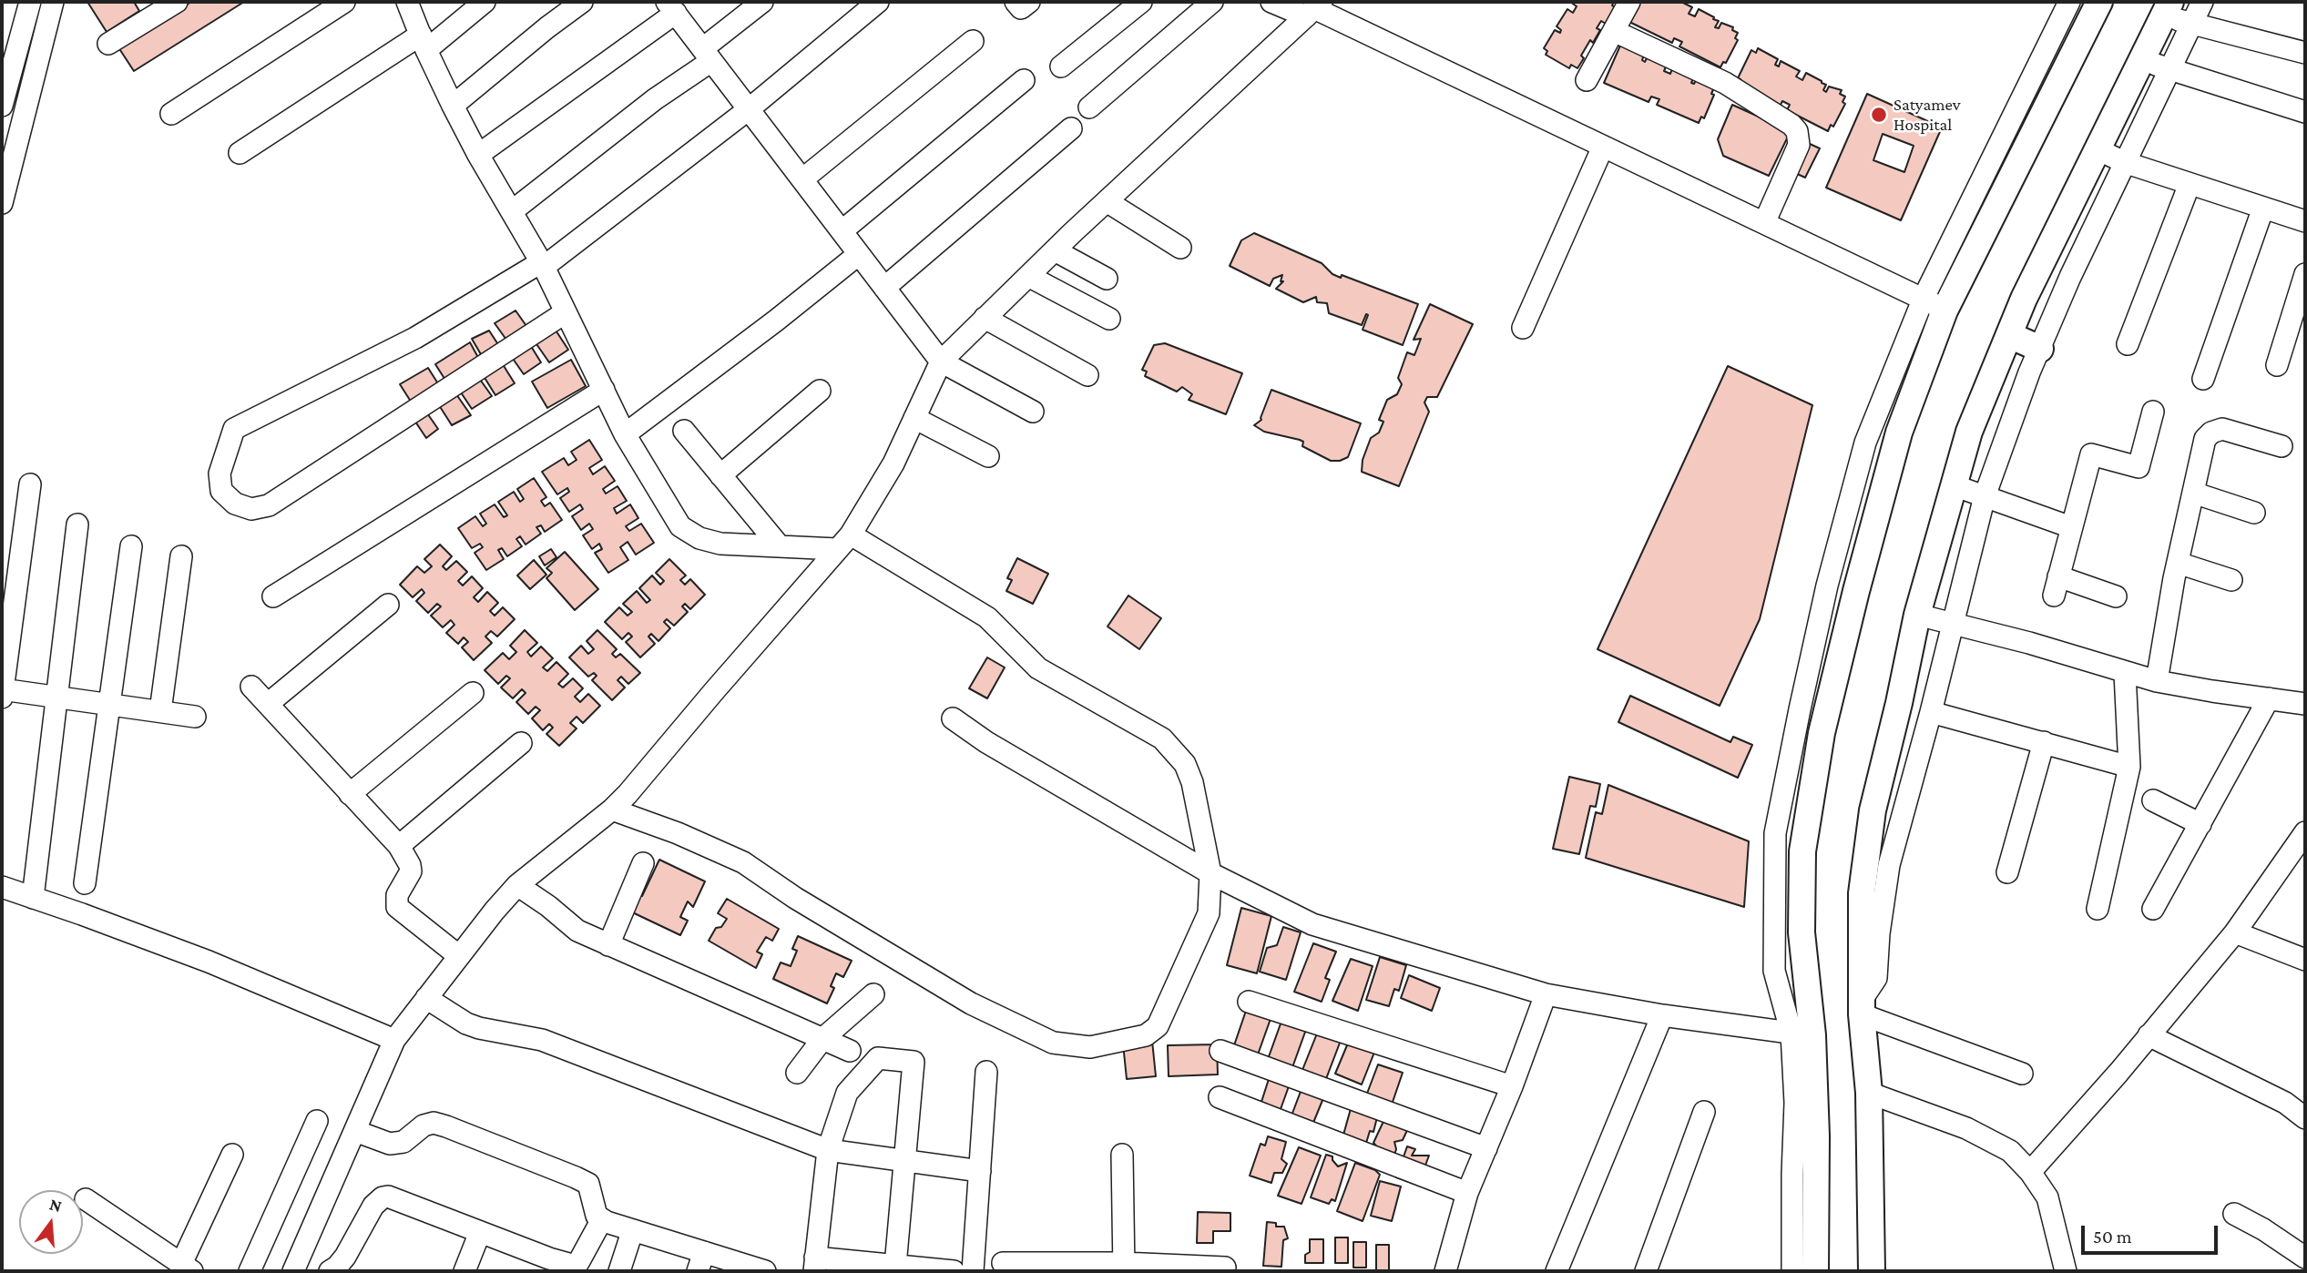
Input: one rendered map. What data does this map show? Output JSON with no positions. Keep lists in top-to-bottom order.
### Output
{
  "places": ["Satyamev Hospital"],
  "scale_bar": "50 m",
  "north": "top"
}
